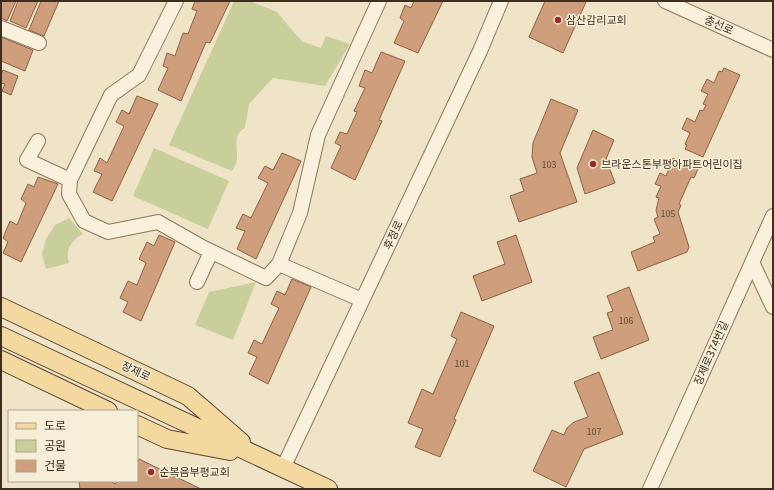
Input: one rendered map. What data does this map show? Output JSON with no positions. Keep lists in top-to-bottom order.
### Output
{
  "streets": {
    "main road": ["장제로"],
    "street": ["충선로", "후정로", "장제로374번길"]
  },
  "crossings": [
    ["후정로", "장제로"]
  ],
  "places": ["삼산감리교회", "브라운스톤부평아파트어린이집", "순복음부평교회"],
  "house_numbers": [
    "103",
    "105",
    "106",
    "101",
    "107"
  ],
  "legend": ["도로", "공원", "건물"]
}
